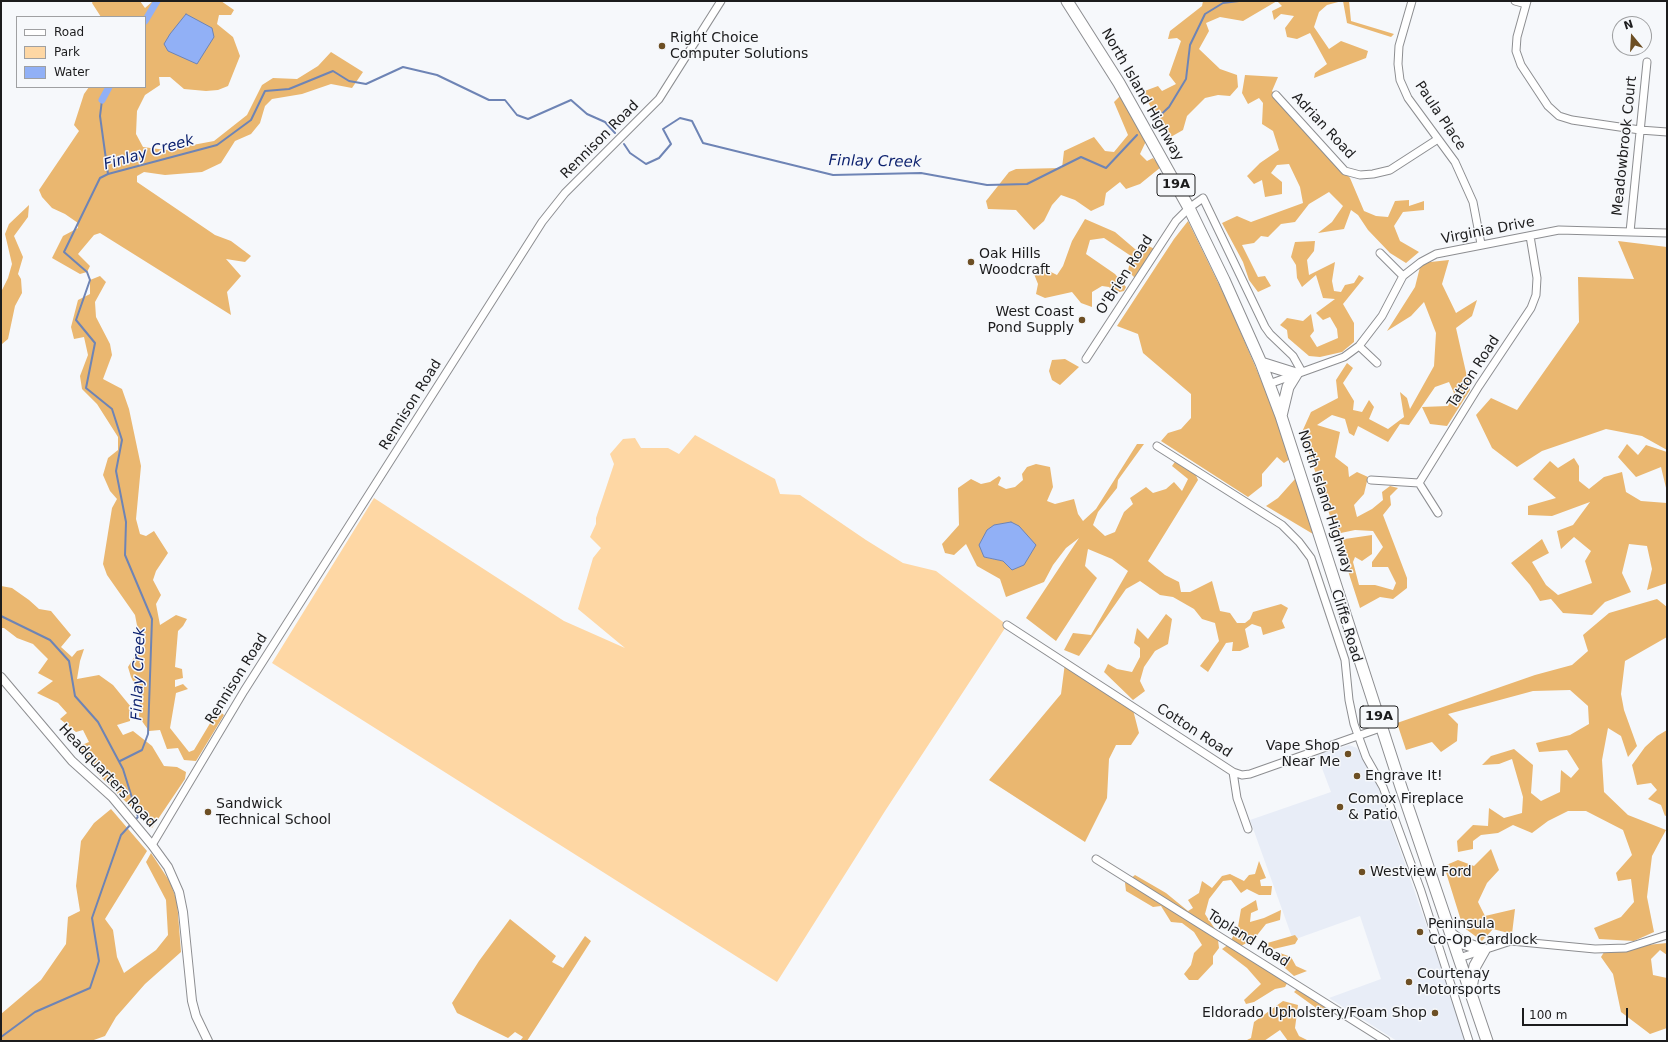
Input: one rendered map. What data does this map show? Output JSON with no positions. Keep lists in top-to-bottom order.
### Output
{
  "streets": {
    "main road": ["North Island Highway", "19A"],
    "street": [
      "Paula Place",
      "Adrian Road",
      "Rennison Road",
      "Meadowbrook Court",
      "Virginia Drive",
      "O'Brien Road",
      "Tatton Road",
      "Cliffe Road",
      "Cotton Road",
      "Headquarters Road",
      "Topland Road"
    ]
  },
  "crossings": [
    ["North Island Highway", "Virginia Drive"],
    ["North Island Highway", "O'Brien Road"],
    ["North Island Highway", "Cotton Road"],
    ["Paula Place", "Adrian Road"],
    ["Paula Place", "Virginia Drive"],
    ["Rennison Road", "Headquarters Road"],
    ["Meadowbrook Court", "Virginia Drive"],
    ["Virginia Drive", "O'Brien Road"],
    ["Virginia Drive", "Tatton Road"],
    ["Cliffe Road", "Cotton Road"]
  ],
  "water": ["Finlay Creek"],
  "places": [
    "Right Choice Computer Solutions",
    "Oak Hills Woodcraft",
    "West Coast Pond Supply",
    "Vape Shop Near Me",
    "Engrave It!",
    "Comox Fireplace & Patio",
    "Sandwick Technical School",
    "Westview Ford",
    "Peninsula Co-Op Cardlock",
    "Courtenay Motorsports",
    "Eldorado Upholstery/Foam Shop"
  ],
  "legend": ["Road", "Park", "Water"],
  "scale_bar": "100 m",
  "north": "top"
}
